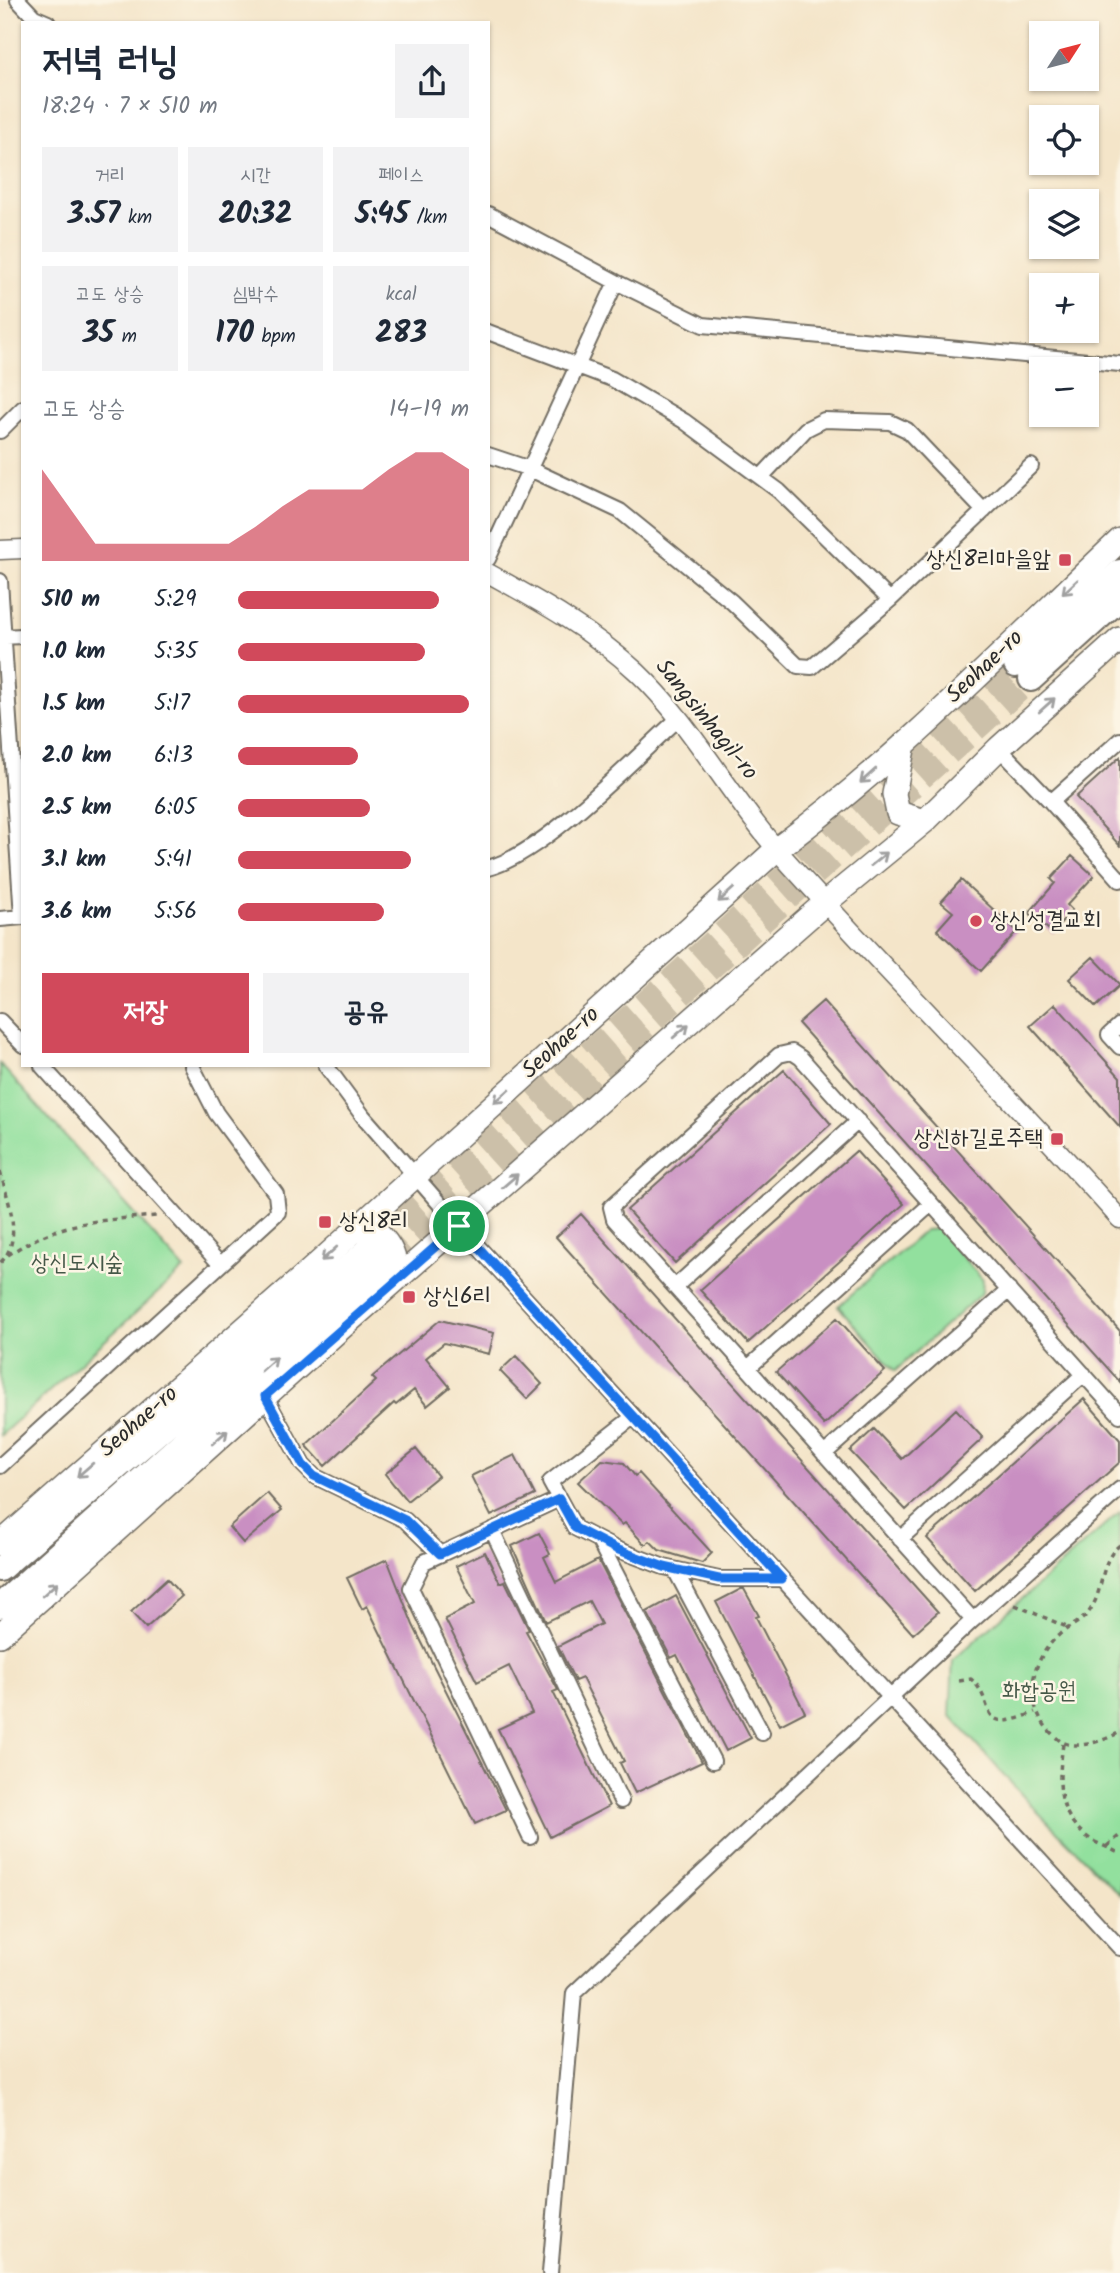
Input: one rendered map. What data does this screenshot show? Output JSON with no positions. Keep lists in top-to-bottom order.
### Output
{
  "streets": {
    "highway": ["Seohae-ro"],
    "street": ["Sangsinhagil-ro"]
  },
  "crossings": [
    ["Seohae-ro", "Sangsinhagil-ro"]
  ],
  "parks": ["상신도시숲", "화합공원"],
  "places": {
    "transit": [
      "상신8리마을앞",
      "상신하길로주택",
      "상신8리",
      "상신6리"
    ],
    "other": ["상신성결교회"]
  },
  "north": "top right",
  "page": {
    "map_buttons": ["+", "−"],
    "heading": ["저녁 러닝", "18:24 · 7 × 510 m"],
    "stats": [
      ["거리", "3.57 km"],
      ["시간", "20:32"],
      ["페이스", "5:45 /km"],
      ["고도 상승", "35 m"],
      ["심박수", "170 bpm"],
      ["kcal", "283"]
    ],
    "chart": ["고도 상승", "14–19 m"],
    "list": [
      {
        "name": "510 m",
        "note": "5:29"
      },
      {
        "name": "1.0 km",
        "note": "5:35"
      },
      {
        "name": "1.5 km",
        "note": "5:17"
      },
      {
        "name": "2.0 km",
        "note": "6:13"
      },
      {
        "name": "2.5 km",
        "note": "6:05"
      },
      {
        "name": "3.1 km",
        "note": "5:41"
      },
      {
        "name": "3.6 km",
        "note": "5:56"
      }
    ],
    "buttons": ["저장", "공유"]
  }
}
